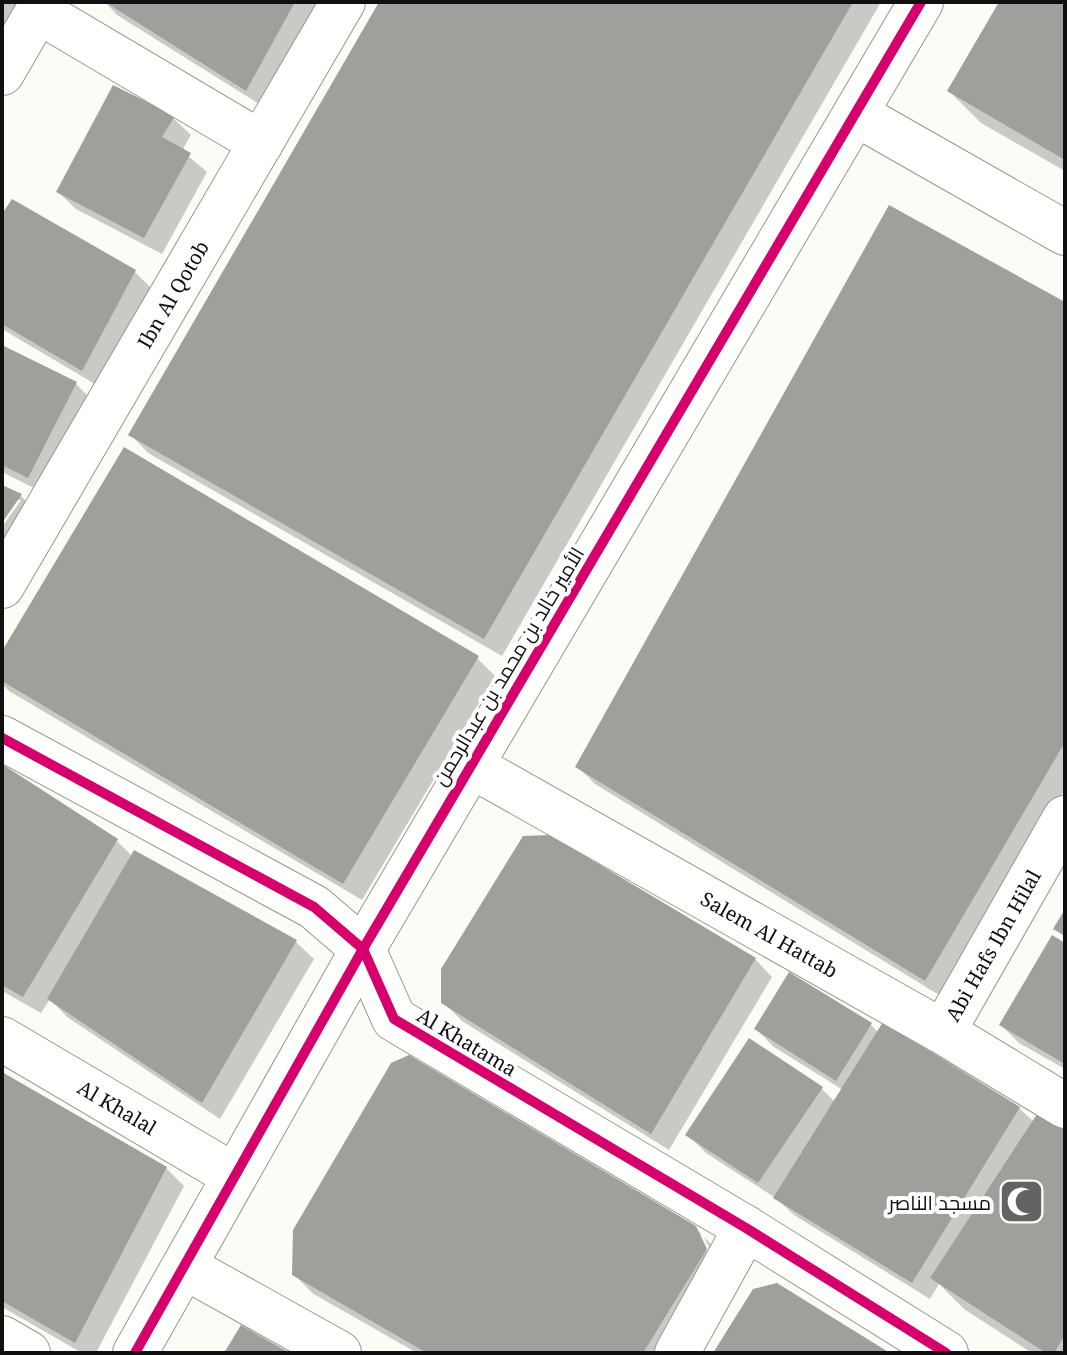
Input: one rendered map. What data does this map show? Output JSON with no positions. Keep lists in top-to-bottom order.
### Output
{
  "streets": {
    "street": [
      "Ibn Al Qotob",
      "الأمير خالد بن محمد بن عبدالرحمن",
      "Salem Al Hattab",
      "Abi Hafs Ibn Hilal",
      "Al Khatama",
      "Al Khalal"
    ]
  },
  "crossings": [
    ["الأمير خالد بن محمد بن عبدالرحمن", "Salem Al Hattab"],
    ["الأمير خالد بن محمد بن عبدالرحمن", "Al Khatama"],
    ["الأمير خالد بن محمد بن عبدالرحمن", "Al Khalal"],
    ["Salem Al Hattab", "Abi Hafs Ibn Hilal"]
  ],
  "places": {
    "mosque": ["مسجد الناصر"]
  }
}
